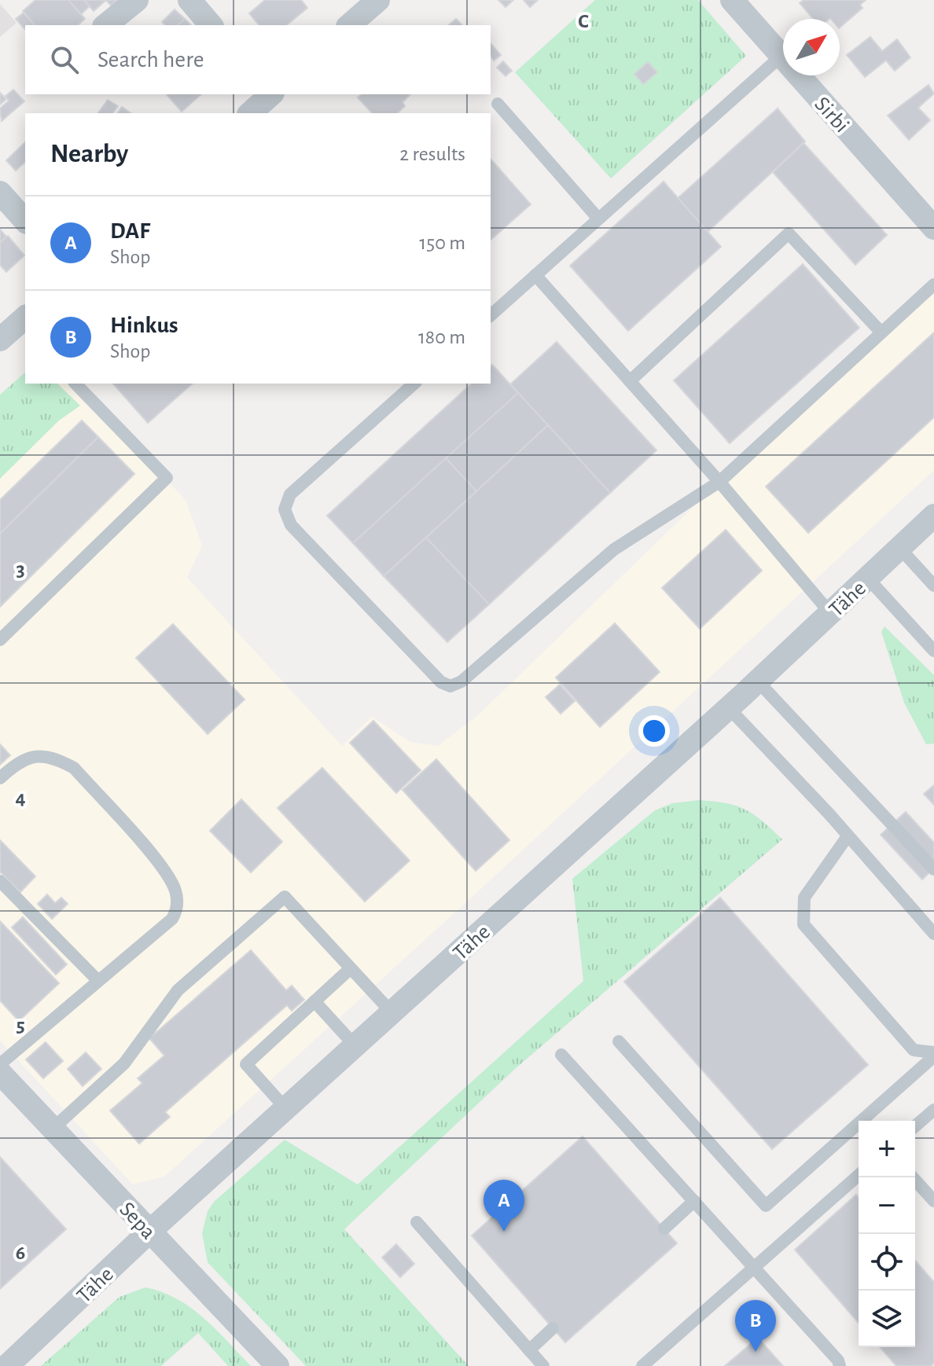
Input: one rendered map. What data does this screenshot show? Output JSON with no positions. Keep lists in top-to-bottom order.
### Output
{
  "streets": {
    "street": ["Sirbi", "Tähe", "Sepa"]
  },
  "crossings": [
    ["Tähe", "Sepa"]
  ],
  "north": "top right",
  "page": {
    "search": "Search here",
    "heading": ["Nearby", "2 results"],
    "list": [
      {
        "mark": "A",
        "name": "DAF",
        "note": "Shop",
        "value": "150 m"
      },
      {
        "mark": "B",
        "name": "Hinkus",
        "note": "Shop",
        "value": "180 m"
      }
    ],
    "map_buttons": ["+", "−"],
    "pins": ["A", "B"]
  },
  "grid": {
    "columns": ["C"],
    "rows": [
      "3",
      "4",
      "5",
      "6"
    ]
  }
}
